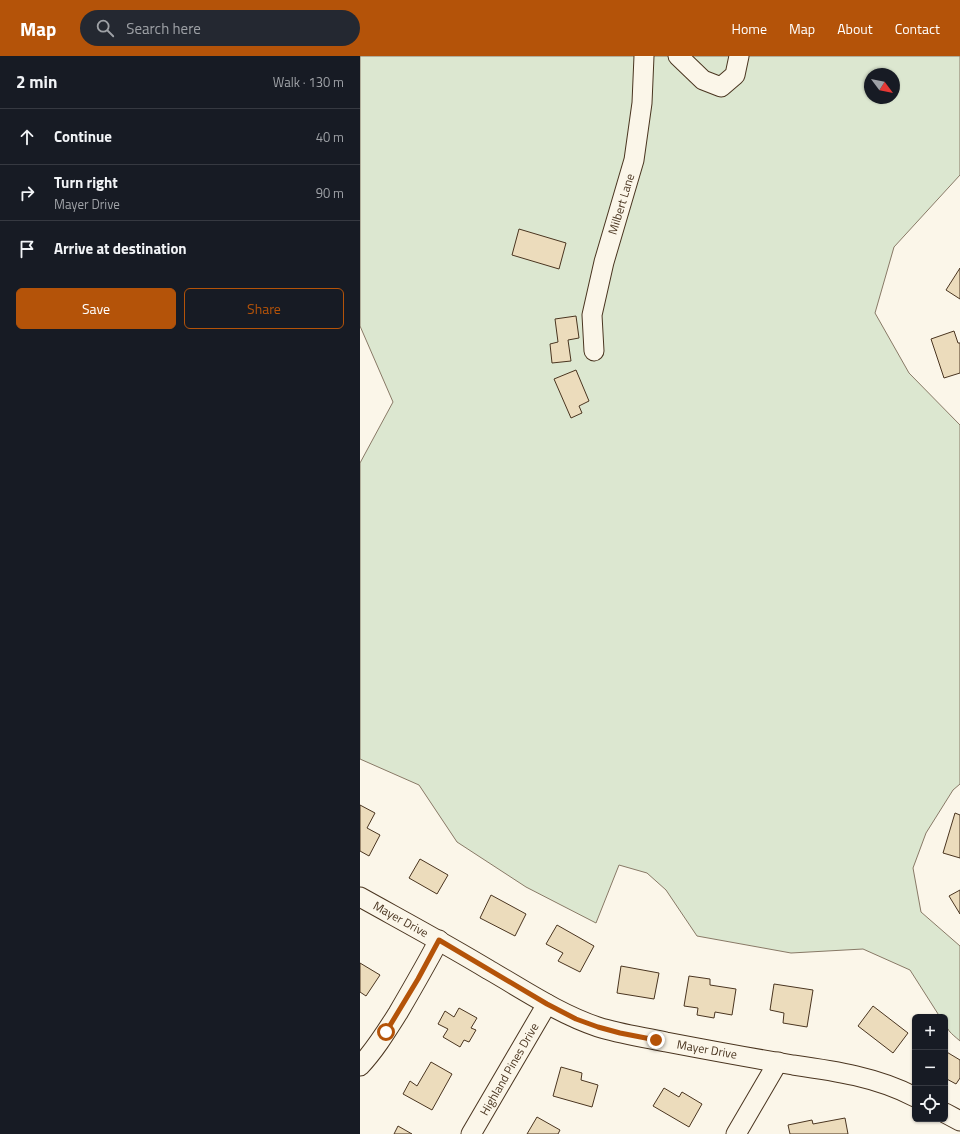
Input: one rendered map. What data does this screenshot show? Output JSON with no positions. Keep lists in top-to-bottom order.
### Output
{
  "streets": {
    "street": ["Milbert Lane", "Mayer Drive", "Highland Pines Drive"]
  },
  "crossings": [
    ["Mayer Drive", "Highland Pines Drive"]
  ],
  "north": "bottom right",
  "page": {
    "header": "Map",
    "search": "Search here",
    "nav": [
      "Home",
      "Map",
      "About",
      "Contact"
    ],
    "heading": ["2 min", "Walk · 130 m"],
    "list": [
      ["Continue", "40 m"],
      ["Turn right", "Mayer Drive", "90 m"],
      "Arrive at destination"
    ],
    "buttons": ["Save", "Share"],
    "map_buttons": ["+", "−"]
  }
}
